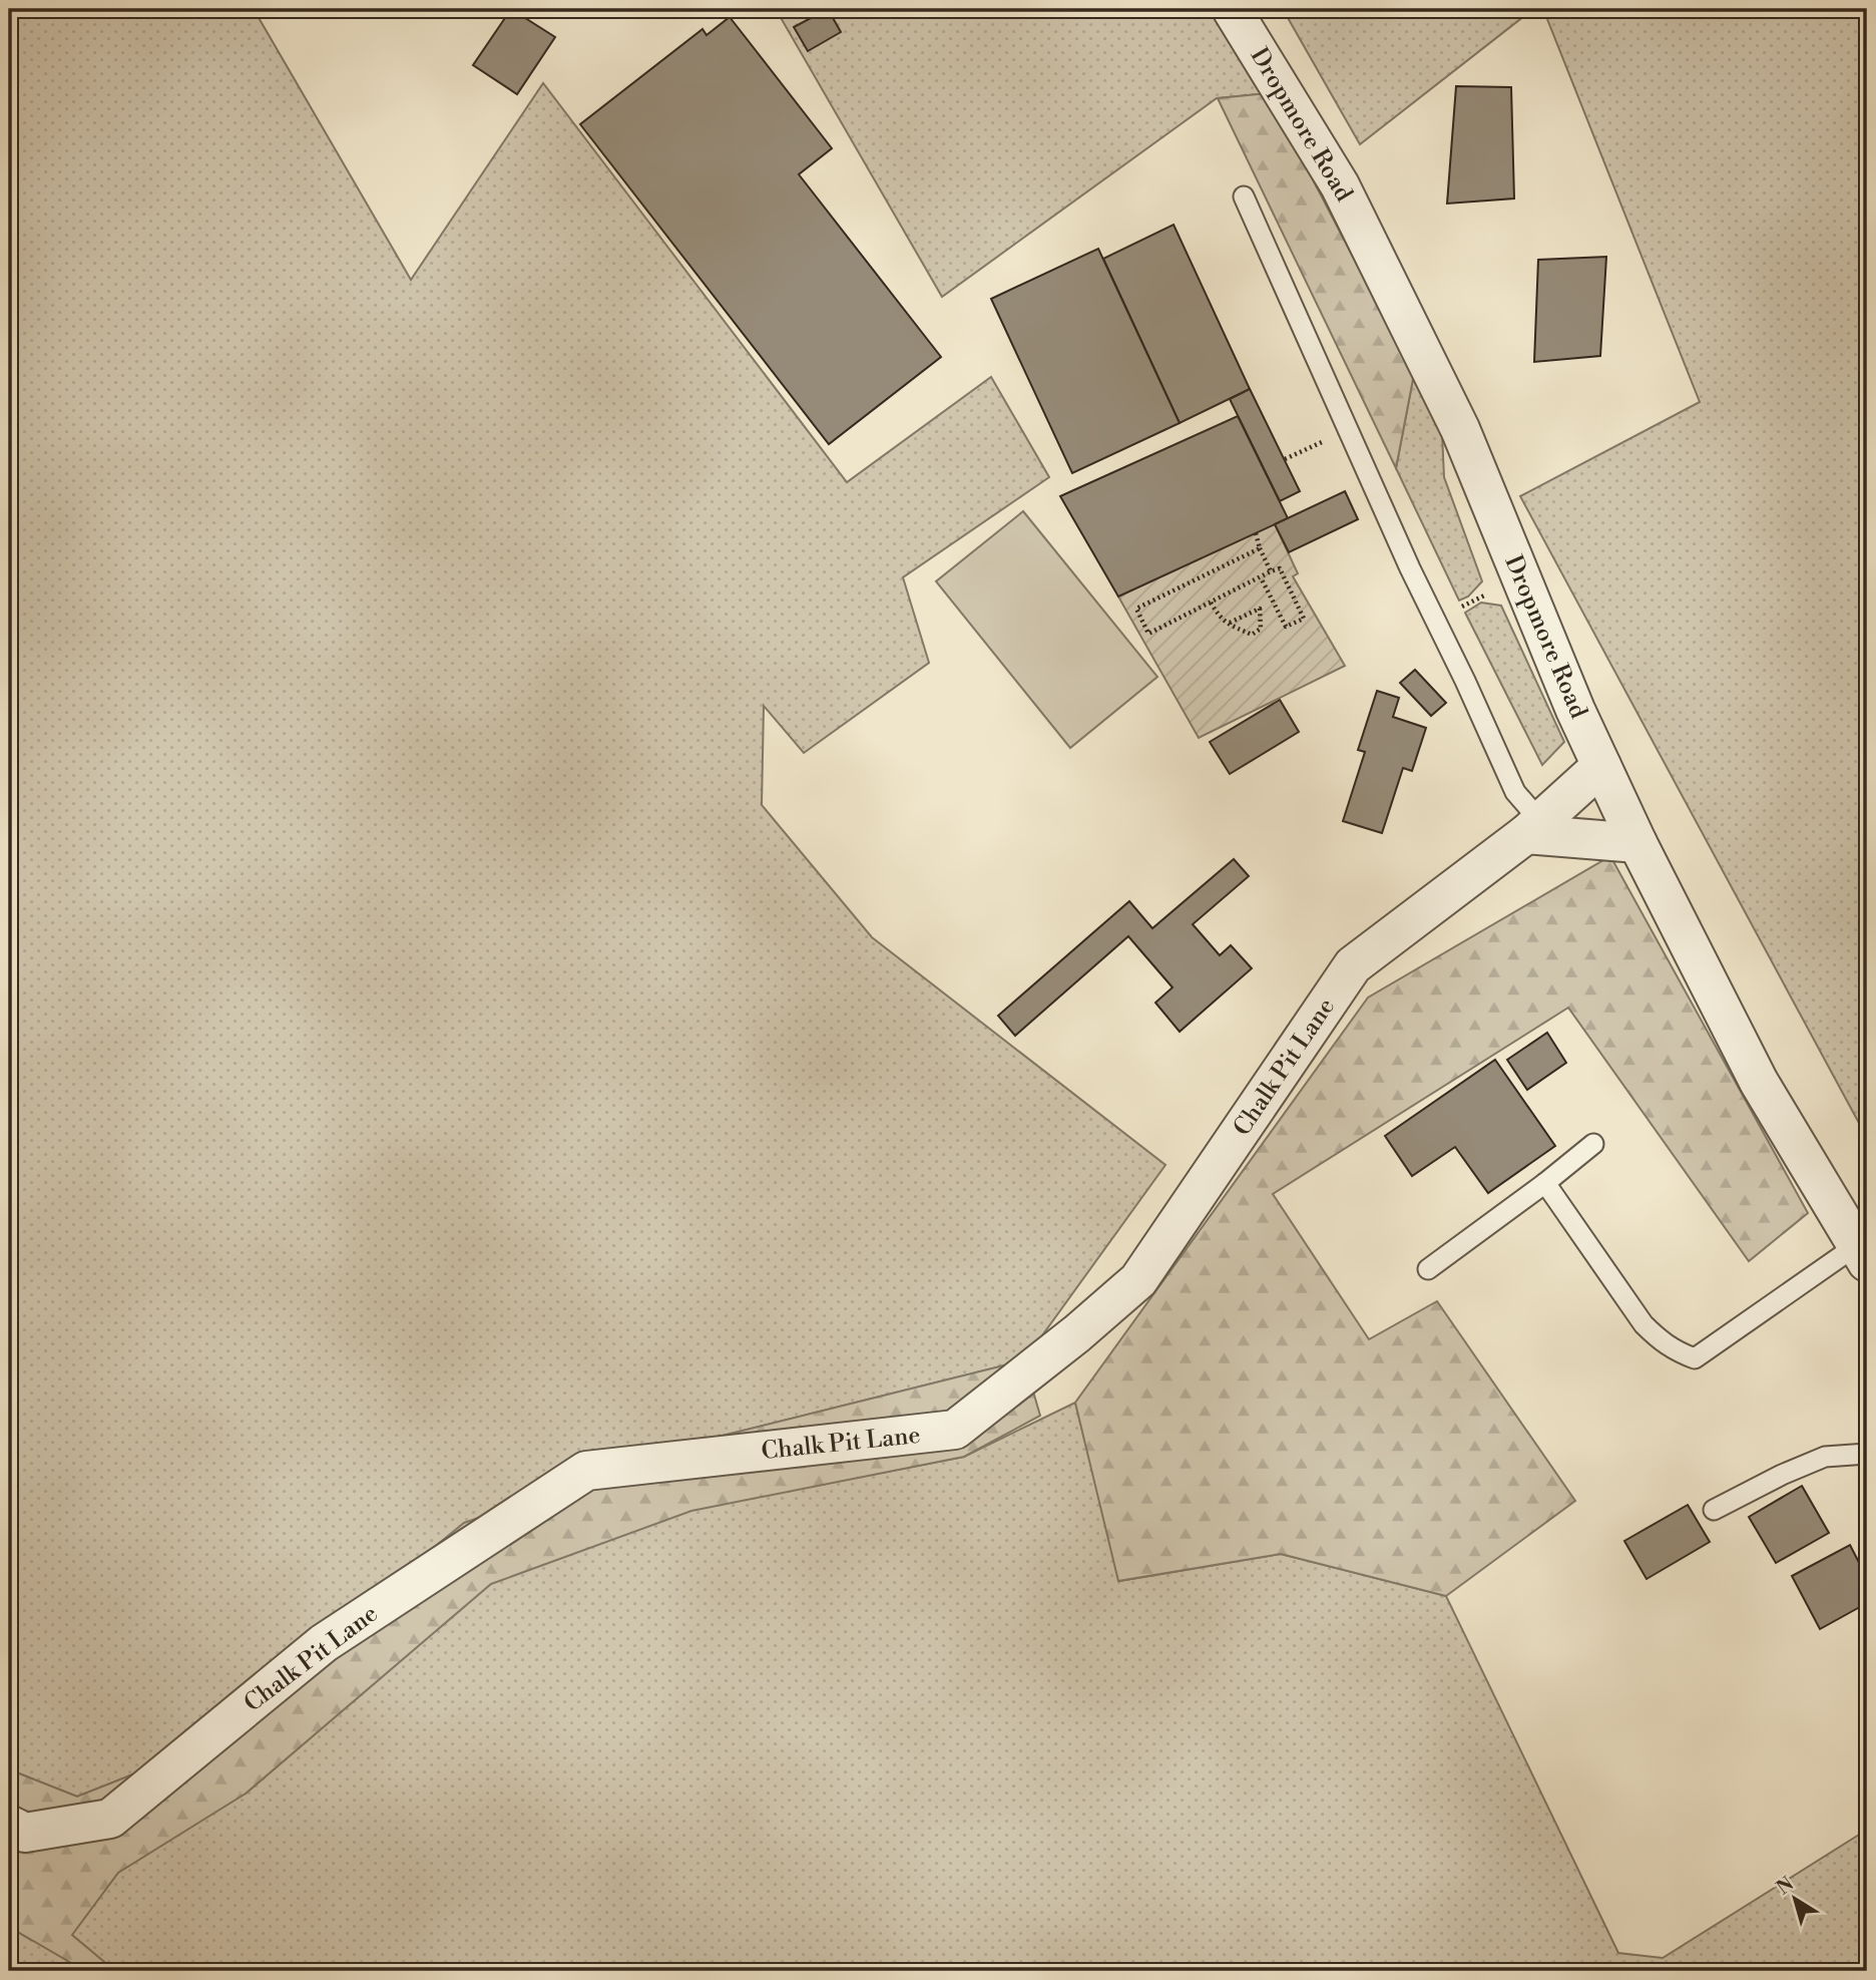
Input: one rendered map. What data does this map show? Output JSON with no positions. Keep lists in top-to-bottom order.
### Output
{
  "streets": {
    "street": ["Dropmore Road", "Chalk Pit Lane"]
  },
  "crossings": [
    ["Dropmore Road", "Chalk Pit Lane"]
  ],
  "north": "top left"
}
